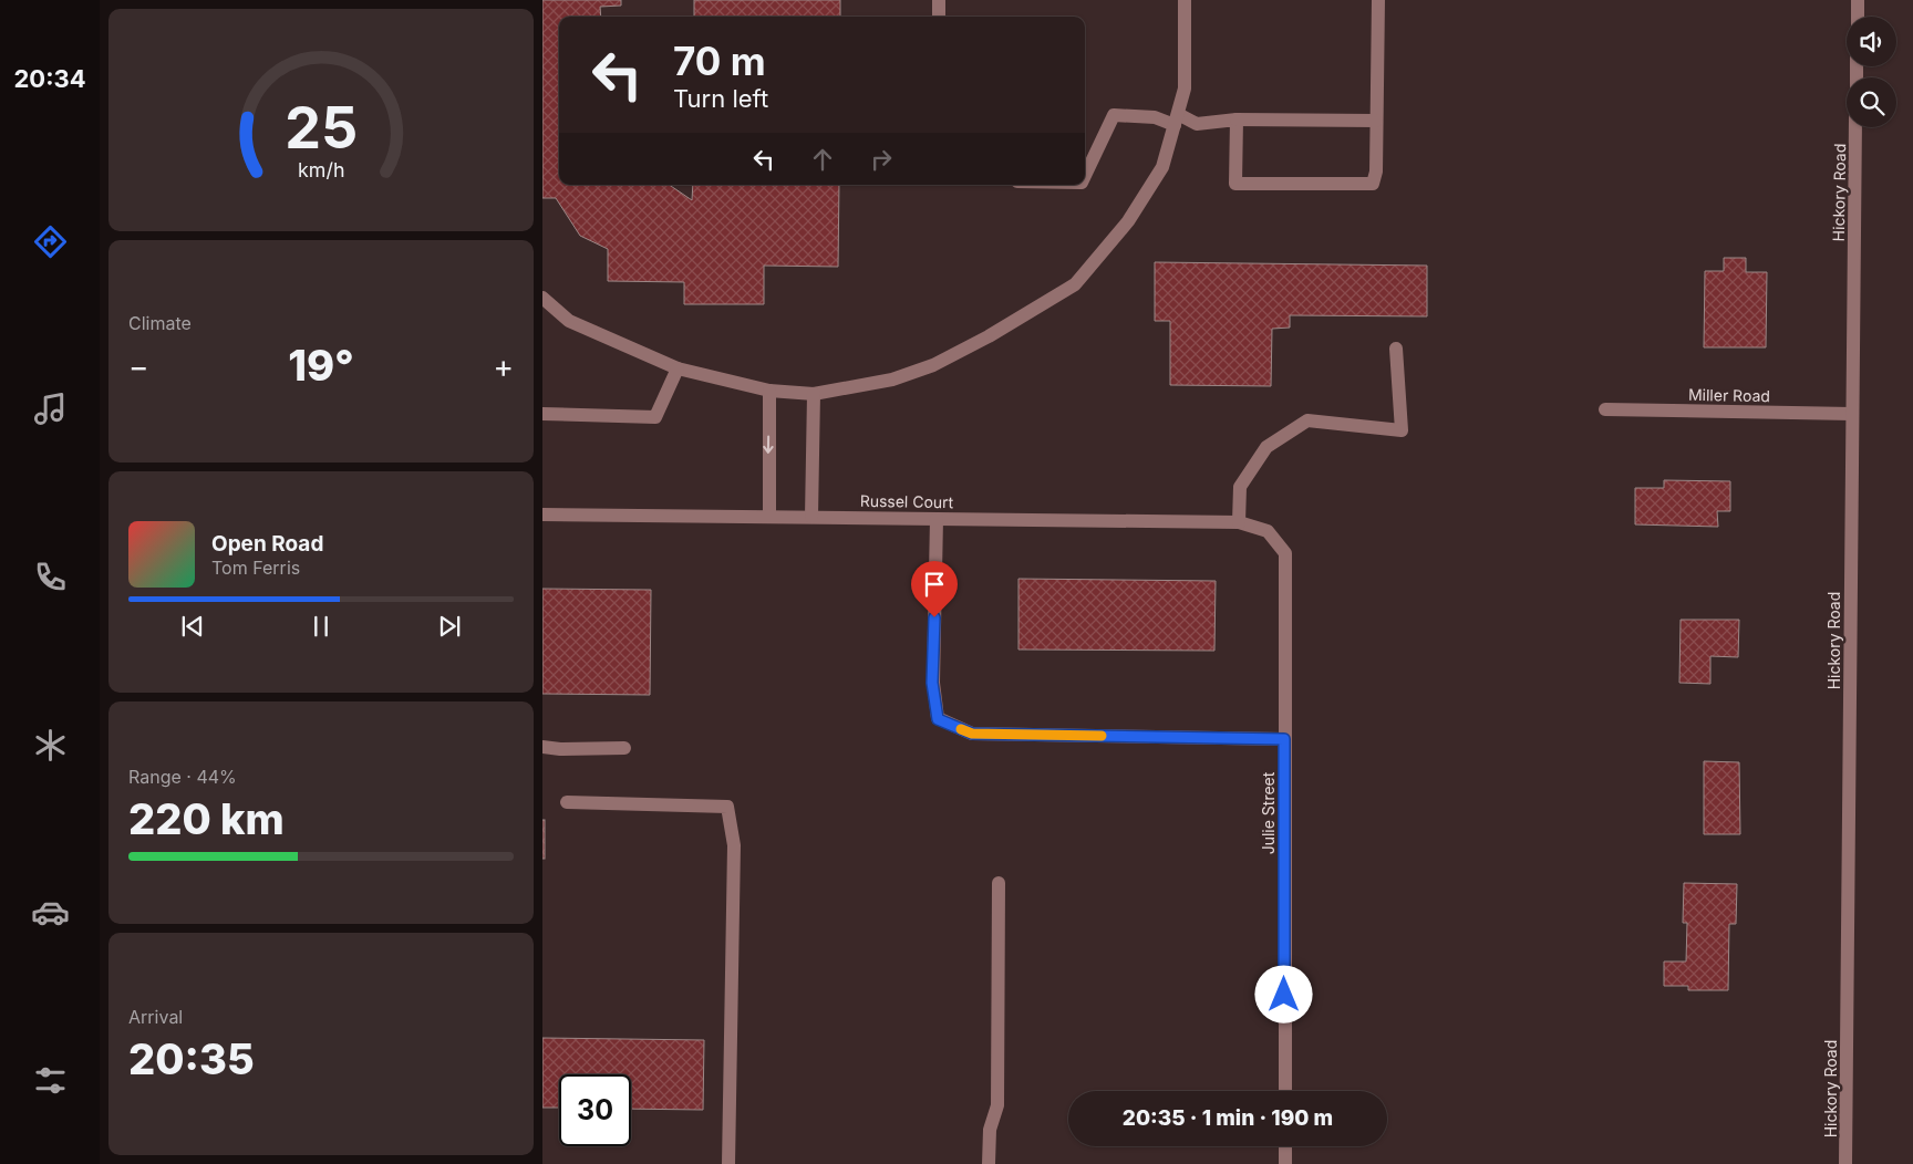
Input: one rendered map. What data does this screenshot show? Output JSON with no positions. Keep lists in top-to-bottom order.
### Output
{
  "streets": {
    "street": [
      "Hickory Road",
      "Miller Road",
      "Russel Court",
      "Julie Street"
    ]
  },
  "crossings": [
    ["Hickory Road", "Miller Road"],
    ["Russel Court", "Julie Street"]
  ],
  "page": {
    "tabs": "20:34",
    "turn": ["70 m", "Turn left"],
    "tile": [
      "Climate",
      ["Range · 44%", "220 km"],
      ["Arrival", "20:35"]
    ],
    "heat": ["−", "19°", "+"],
    "song": ["Open Road", "Tom Ferris"],
    "limit": "30",
    "trip": "20:35 · 1 min · 190 m",
    "gauge": ["25", "km/h"]
  }
}
